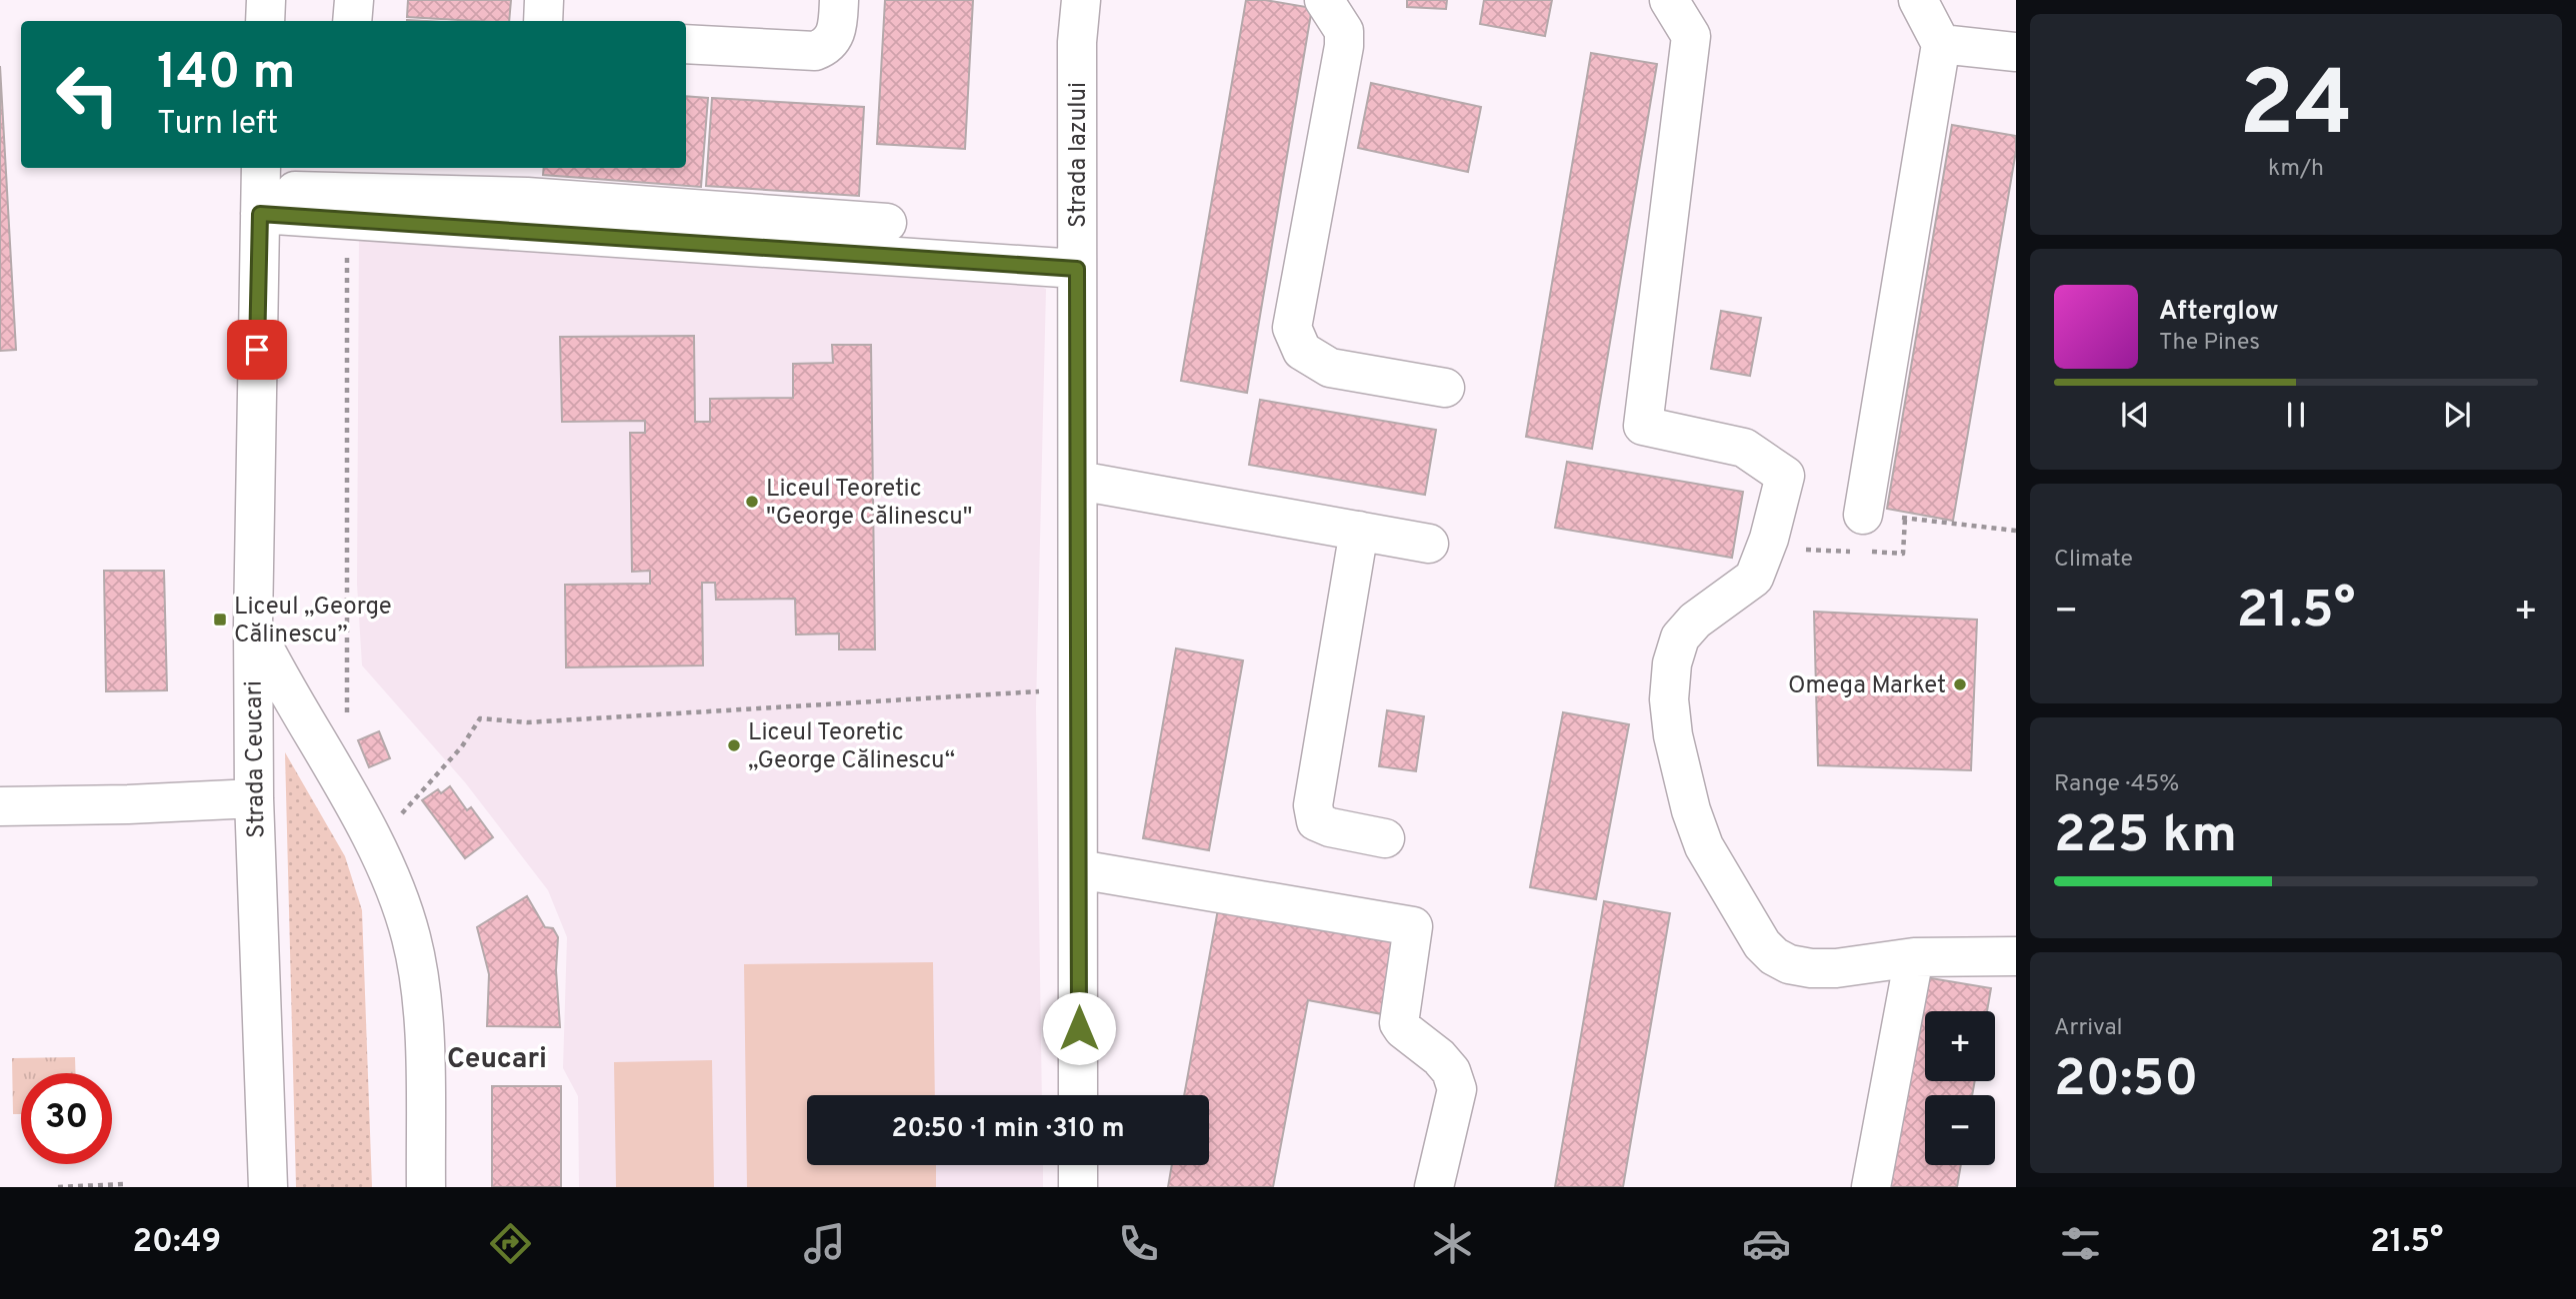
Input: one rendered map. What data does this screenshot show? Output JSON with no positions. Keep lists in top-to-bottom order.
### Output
{
  "streets": {
    "street": ["Strada Iazului", "Strada Ceucari"]
  },
  "districts": ["Ceucari"],
  "places": {
    "other": ["Liceul Teoretic \"George Călinescu\"", "Omega Market", "Liceul Teoretic „George Călinescu“"],
    "transit": ["Liceul „George Călinescu”"]
  },
  "page": {
    "tile": [
      ["24", "km/h"],
      "Climate",
      ["Range · 45%", "225 km"],
      ["Arrival", "20:50"]
    ],
    "turn": ["140 m", "Turn left"],
    "song": ["Afterglow", "The Pines"],
    "heat": ["−", "21.5°", "+"],
    "map_buttons": ["+", "−"],
    "limit": "30",
    "trip": "20:50 · 1 min · 310 m",
    "tabs": ["20:49", "21.5°"]
  }
}
